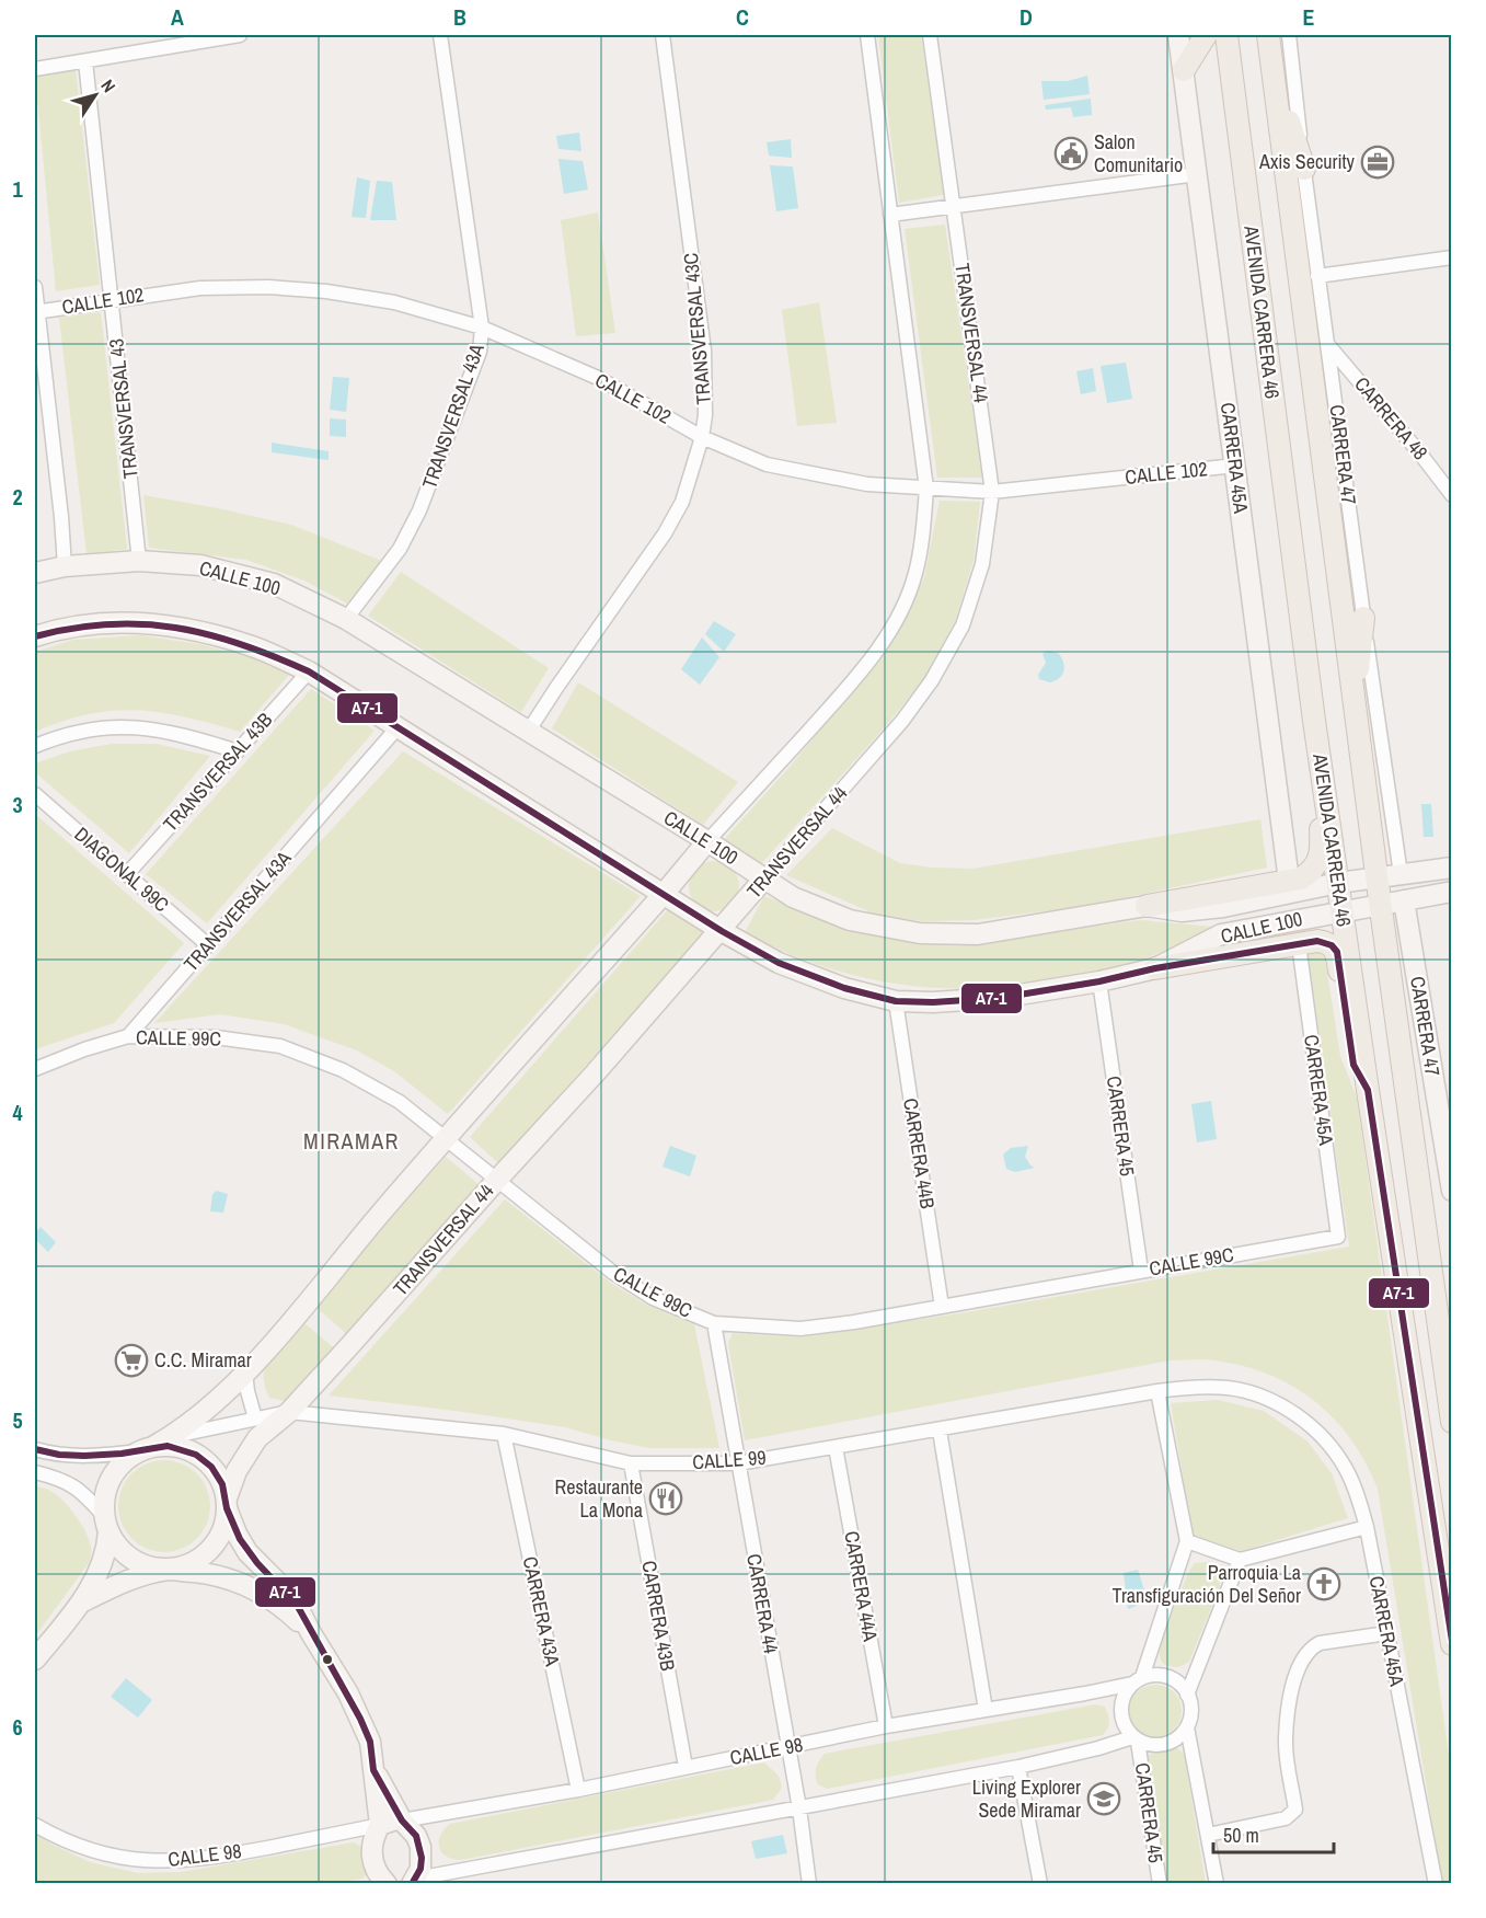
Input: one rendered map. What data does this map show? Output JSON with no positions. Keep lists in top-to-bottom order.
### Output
{
  "streets": {
    "main road": ["AVENIDA CARRERA 46"],
    "street": [
      "CALLE 102",
      "TRANSVERSAL 43C",
      "TRANSVERSAL 44",
      "TRANSVERSAL 43",
      "TRANSVERSAL 43A",
      "CARRERA 48",
      "CARRERA 47",
      "CARRERA 45A",
      "CALLE 100",
      "TRANSVERSAL 43B",
      "DIAGONAL 99C",
      "CALLE 99C",
      "CARRERA 45",
      "CARRERA 44B",
      "CALLE 99",
      "CARRERA 44A",
      "CARRERA 44",
      "CARRERA 43A",
      "CARRERA 43B",
      "CALLE 98"
    ]
  },
  "crossings": [
    ["CALLE 102", "TRANSVERSAL 43C"],
    ["CALLE 102", "TRANSVERSAL 44"],
    ["CALLE 102", "TRANSVERSAL 43"],
    ["CALLE 102", "TRANSVERSAL 43A"],
    ["CALLE 102", "CARRERA 45A"],
    ["AVENIDA CARRERA 46", "CALLE 100"],
    ["TRANSVERSAL 43C", "CALLE 100"],
    ["TRANSVERSAL 44", "CALLE 100"],
    ["TRANSVERSAL 44", "CALLE 99C"],
    ["TRANSVERSAL 44", "CALLE 99"],
    ["TRANSVERSAL 43", "CALLE 100"],
    ["TRANSVERSAL 43A", "CALLE 100"],
    ["TRANSVERSAL 43A", "DIAGONAL 99C"],
    ["TRANSVERSAL 43A", "CALLE 99C"],
    ["CARRERA 48", "CARRERA 47"],
    ["CARRERA 47", "CALLE 100"],
    ["CARRERA 45A", "CALLE 99C"],
    ["CARRERA 45A", "CALLE 99"],
    ["CALLE 100", "TRANSVERSAL 43B"],
    ["CALLE 100", "CARRERA 45"],
    ["CALLE 100", "CARRERA 44B"],
    ["TRANSVERSAL 43B", "DIAGONAL 99C"],
    ["CALLE 99C", "CARRERA 45"],
    ["CALLE 99C", "CARRERA 44B"],
    ["CALLE 99C", "CARRERA 44"],
    ["CARRERA 45", "CALLE 98"],
    ["CALLE 99", "CARRERA 44A"],
    ["CALLE 99", "CARRERA 44"],
    ["CALLE 99", "CARRERA 43A"],
    ["CALLE 99", "CARRERA 43B"],
    ["CARRERA 44A", "CALLE 98"],
    ["CARRERA 44", "CALLE 98"],
    ["CARRERA 43A", "CALLE 98"],
    ["CARRERA 43B", "CALLE 98"]
  ],
  "districts": ["MIRAMAR"],
  "places": {
    "public building": ["Salon Comunitario"],
    "office": ["Axis Security"],
    "supermarket": ["C.C. Miramar"],
    "restaurant": ["Restaurante La Mona"],
    "church": ["Parroquia La Transfiguración Del Señor"],
    "school or university": ["Living Explorer Sede Miramar"]
  },
  "lines": ["transit line A7-1"],
  "scale_bar": "50 m",
  "north": "top right",
  "grid": {
    "columns": [
      "A",
      "B",
      "C",
      "D",
      "E"
    ],
    "rows": [
      "1",
      "2",
      "3",
      "4",
      "5",
      "6"
    ]
  }
}
